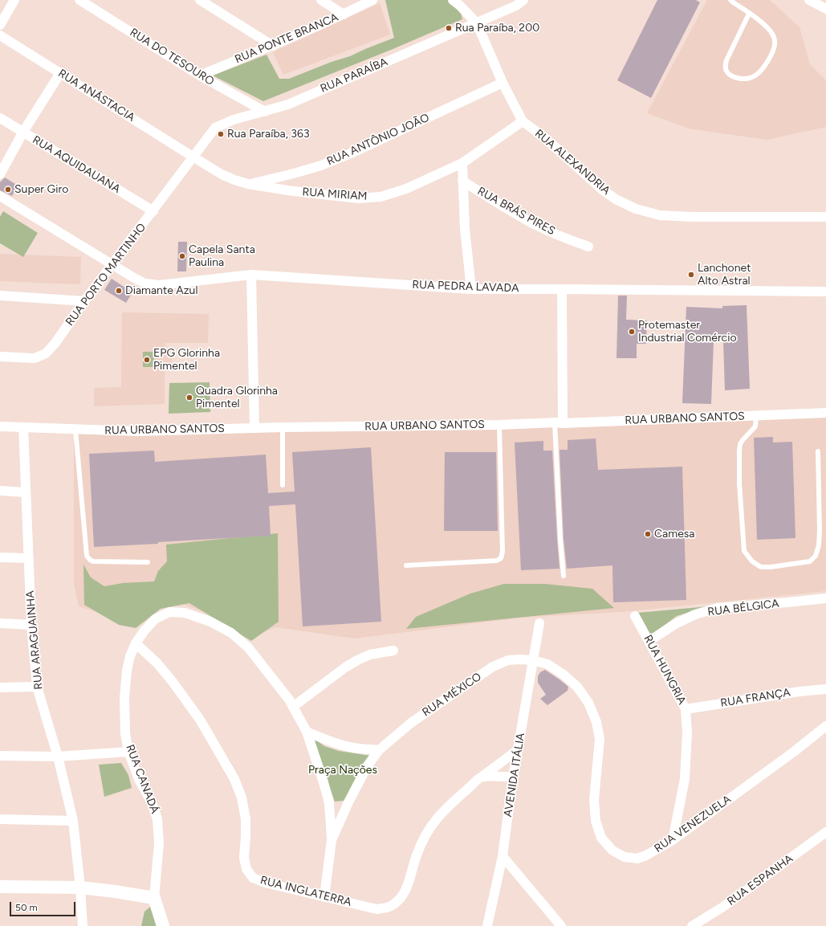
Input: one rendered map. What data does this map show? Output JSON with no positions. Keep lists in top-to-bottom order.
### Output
{
  "streets": {
    "street": [
      "RUA PONTE BRANCA",
      "RUA DO TESOURO",
      "RUA PARAÍBA",
      "RUA ANÁSTACIA",
      "RUA ANTÔNIO JOÃO",
      "RUA ALEXANDRIA",
      "RUA AQUIDAUANA",
      "RUA MIRIAM",
      "RUA BRÁS PIRES",
      "RUA PORTO MARTINHO",
      "RUA PEDRA LAVADA",
      "RUA URBANO SANTOS",
      "RUA BÉLGICA",
      "RUA ARAGUAINHA",
      "RUA HUNGRIA",
      "RUA MÉXICO",
      "RUA FRANÇA",
      "AVENIDA ITÁLIA",
      "RUA CANADÁ",
      "RUA VENEZUELA",
      "RUA ESPANHA",
      "RUA INGLATERRA"
    ]
  },
  "crossings": [
    ["RUA PONTE BRANCA", "RUA DO TESOURO"],
    ["RUA DO TESOURO", "RUA PARAÍBA"],
    ["RUA PARAÍBA", "RUA ANÁSTACIA"],
    ["RUA PARAÍBA", "RUA ALEXANDRIA"],
    ["RUA PARAÍBA", "RUA MIRIAM"],
    ["RUA PARAÍBA", "RUA PORTO MARTINHO"],
    ["RUA ANÁSTACIA", "RUA MIRIAM"],
    ["RUA ANÁSTACIA", "RUA PORTO MARTINHO"],
    ["RUA ANTÔNIO JOÃO", "RUA ALEXANDRIA"],
    ["RUA ANTÔNIO JOÃO", "RUA MIRIAM"],
    ["RUA ALEXANDRIA", "RUA MIRIAM"],
    ["RUA AQUIDAUANA", "RUA PORTO MARTINHO"],
    ["RUA MIRIAM", "RUA BRÁS PIRES"],
    ["RUA MIRIAM", "RUA PORTO MARTINHO"],
    ["RUA BRÁS PIRES", "RUA PEDRA LAVADA"],
    ["RUA PORTO MARTINHO", "RUA PEDRA LAVADA"],
    ["RUA URBANO SANTOS", "RUA ARAGUAINHA"],
    ["RUA BÉLGICA", "RUA HUNGRIA"],
    ["RUA HUNGRIA", "RUA FRANÇA"],
    ["RUA HUNGRIA", "RUA VENEZUELA"],
    ["RUA MÉXICO", "AVENIDA ITÁLIA"],
    ["RUA MÉXICO", "RUA CANADÁ"],
    ["RUA MÉXICO", "RUA VENEZUELA"],
    ["RUA MÉXICO", "RUA INGLATERRA"],
    ["AVENIDA ITÁLIA", "RUA VENEZUELA"],
    ["AVENIDA ITÁLIA", "RUA INGLATERRA"],
    ["RUA CANADÁ", "RUA INGLATERRA"]
  ],
  "parks": ["Praça Nações"],
  "places": [
    "Rua Paraíba, 200",
    "Rua Paraíba, 363",
    "Super Giro",
    "Capela Santa Paulina",
    "Lanchonet Alto Astral",
    "Diamante Azul",
    "Protemaster Industrial Comércio",
    "EPG Glorinha Pimentel",
    "Quadra Glorinha Pimentel",
    "Camesa"
  ],
  "scale_bar": "50 m"
}
